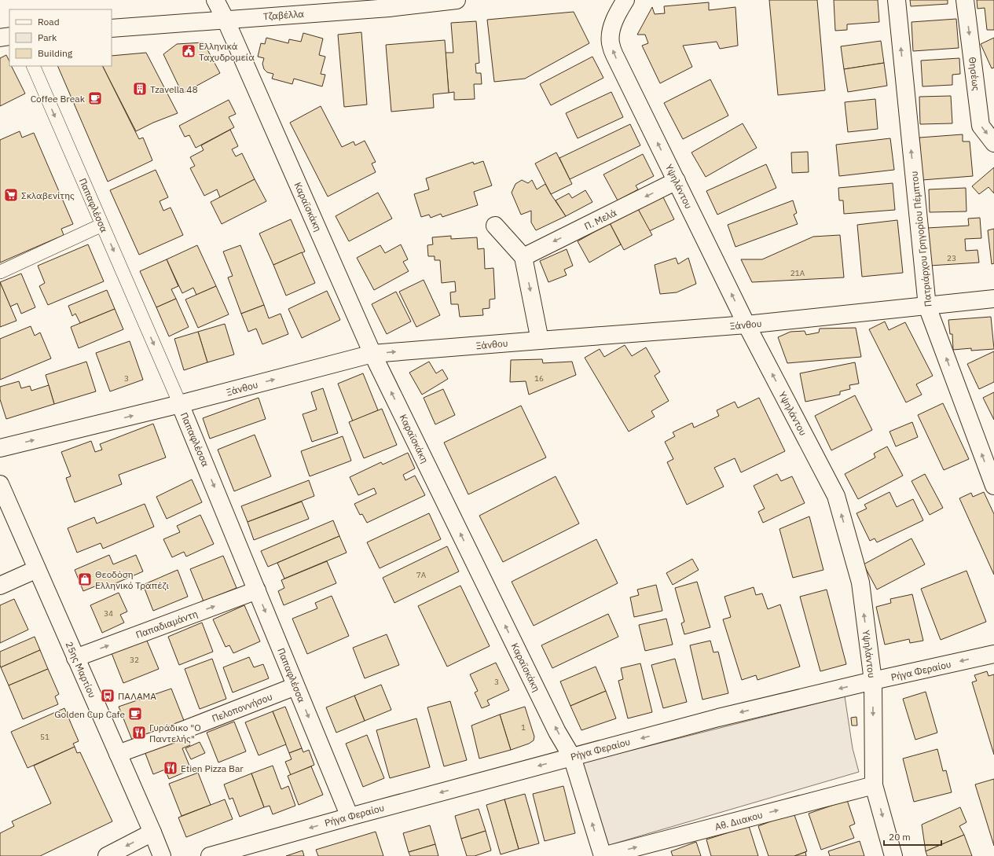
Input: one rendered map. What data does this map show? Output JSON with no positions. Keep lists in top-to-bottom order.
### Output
{
  "streets": {
    "street": [
      "Τζαβέλλα",
      "Θησέως",
      "Υψηλάντου",
      "Παπαφλέσσα",
      "Καραϊσκάκη",
      "Π. Μελά",
      "Πατριάρχου Γρηγορίου Πέμπτου",
      "Ξάνθου",
      "Παπαδιαμάντη",
      "25ης Μαρτίου",
      "Ρήγα Φεραίου",
      "Πελοποννήσου",
      "Αθ. Διιακου"
    ]
  },
  "crossings": [
    ["Τζαβέλλα", "Καραϊσκάκη"],
    ["Υψηλάντου", "Π. Μελά"],
    ["Υψηλάντου", "Ξάνθου"],
    ["Υψηλάντου", "Ρήγα Φεραίου"],
    ["Υψηλάντου", "Αθ. Διιακου"],
    ["Παπαφλέσσα", "Ξάνθου"],
    ["Παπαφλέσσα", "Παπαδιαμάντη"],
    ["Παπαφλέσσα", "Ρήγα Φεραίου"],
    ["Παπαφλέσσα", "Πελοποννήσου"],
    ["Καραϊσκάκη", "Ξάνθου"],
    ["Καραϊσκάκη", "Ρήγα Φεραίου"],
    ["Καραϊσκάκη", "Αθ. Διιακου"],
    ["Πατριάρχου Γρηγορίου Πέμπτου", "Ξάνθου"],
    ["Παπαδιαμάντη", "25ης Μαρτίου"],
    ["25ης Μαρτίου", "Πελοποννήσου"]
  ],
  "one_way": [
    "Θησέως",
    "Παπαφλέσσα",
    "Καραϊσκάκη",
    "Π. Μελά",
    "Πατριάρχου Γρηγορίου Πέμπτου",
    "Ξάνθου",
    "Παπαδιαμάντη",
    "Ρήγα Φεραίου",
    "Αθ. Διιακου"
  ],
  "places": {
    "public building": ["Ελληνικά Ταχυδρομεία"],
    "building": ["Tzavella 48"],
    "cafe": ["Coffee Break", "Golden Cup Cafe"],
    "supermarket": ["Σκλαβενίτης"],
    "shop": ["Θεοδόση Ελληνικό Τραπέζι"],
    "bus stop": ["ΠΑΛΑΜΑ"],
    "restaurant": ["Γυράδικο \"Ο Παντελής\"", "Etien Pizza Bar"]
  },
  "house_numbers": [
    "23",
    "21A",
    "3",
    "16",
    "7A",
    "34",
    "32",
    "3",
    "1",
    "51"
  ],
  "legend": ["Road", "Park", "Building"],
  "scale_bar": "20 m"
}
